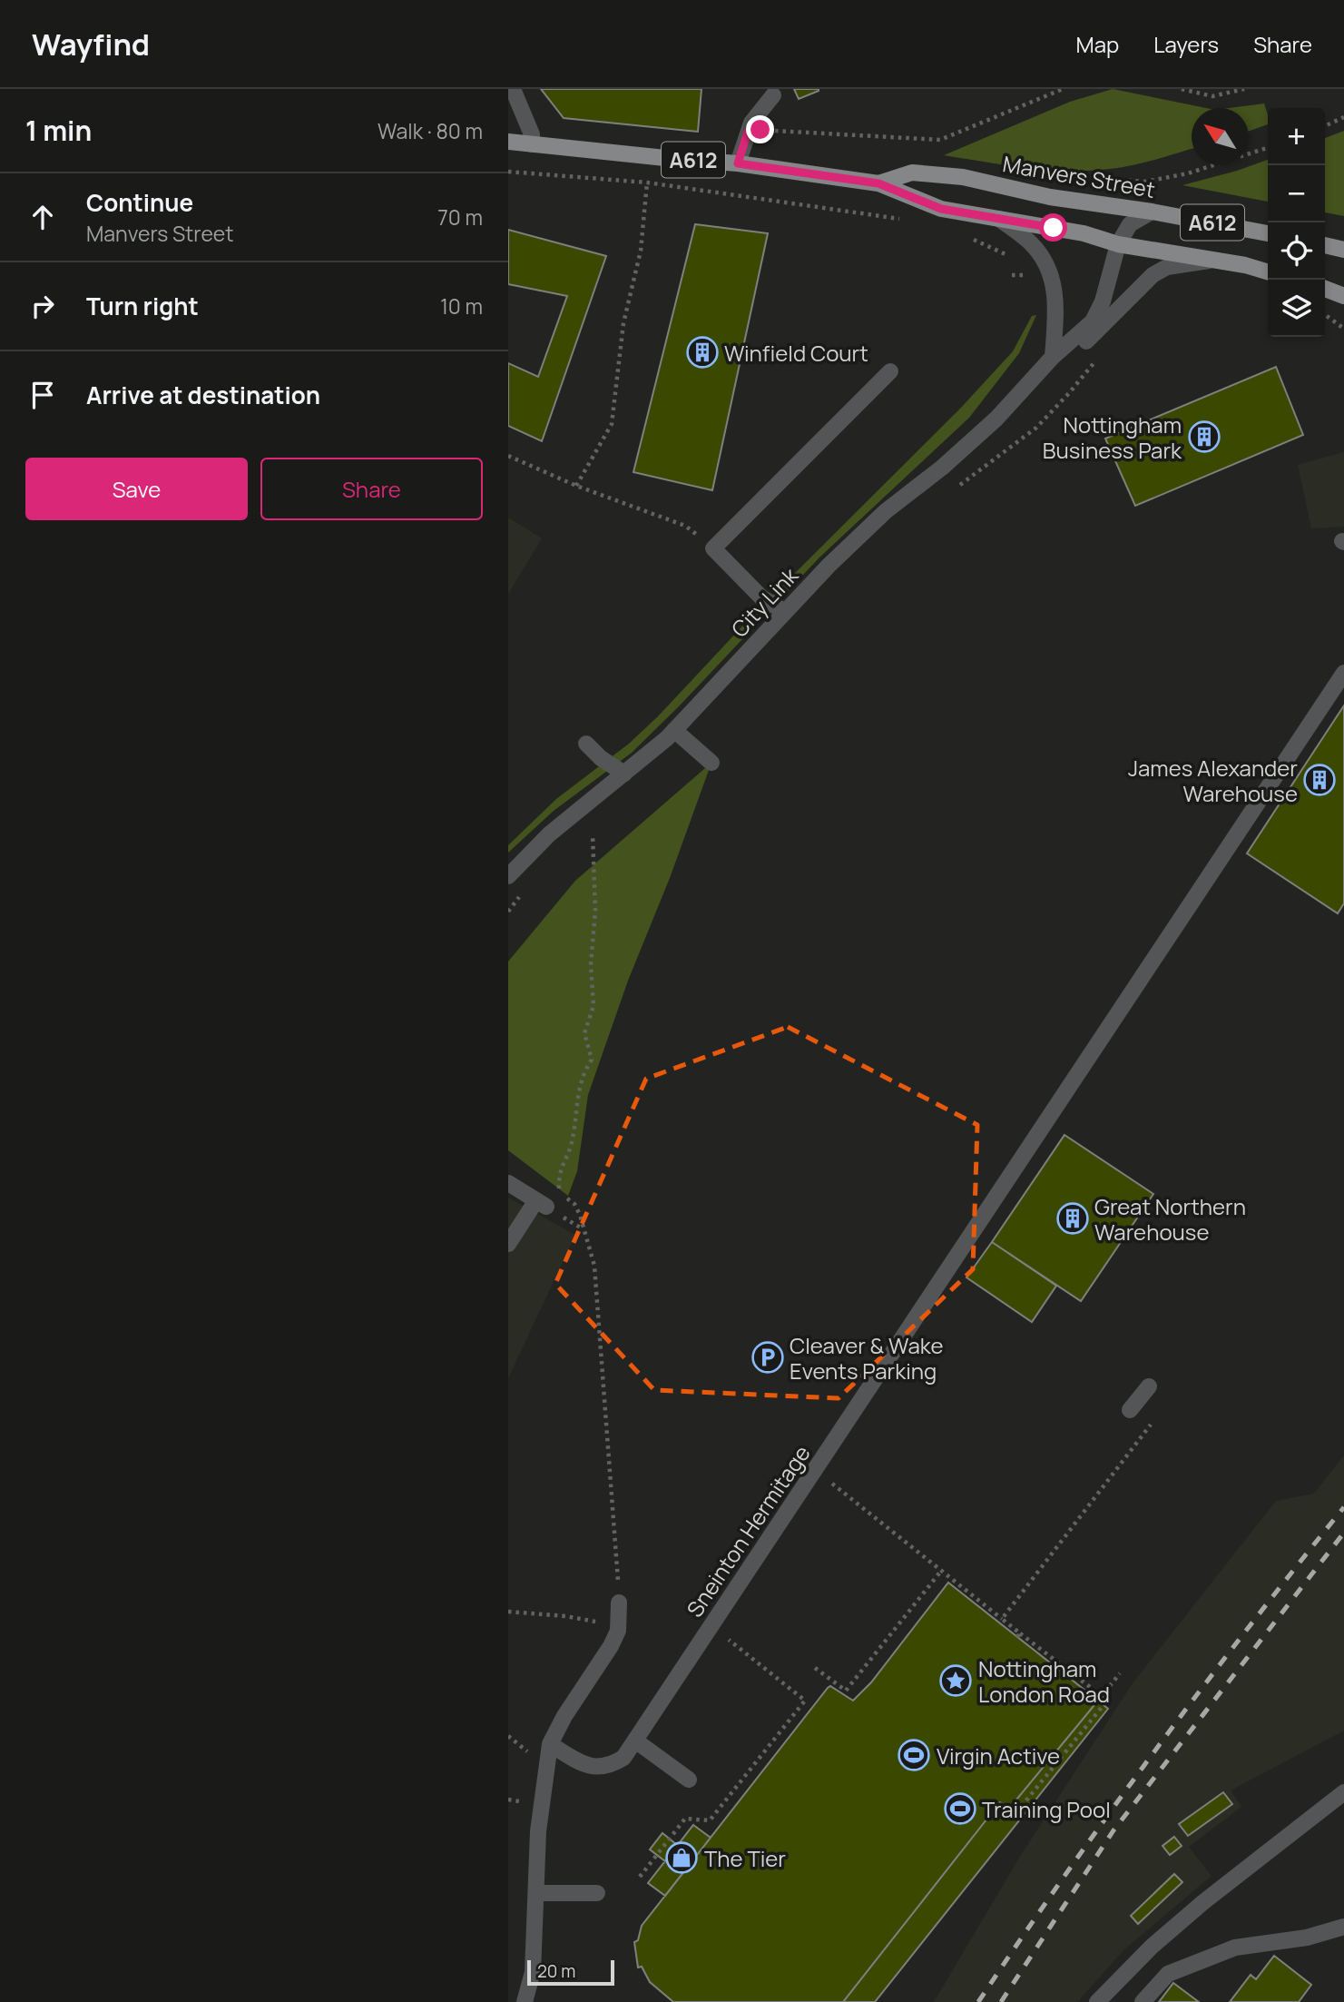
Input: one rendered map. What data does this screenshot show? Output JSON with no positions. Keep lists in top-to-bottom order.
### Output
{
  "streets": {
    "main road": ["A612", "Manvers Street"],
    "street": ["City Link", "Sneinton Hermitage"]
  },
  "crossings": [
    ["Manvers Street", "City Link"]
  ],
  "places": {
    "building": [
      "Winfield Court",
      "Nottingham Business Park",
      "James Alexander Warehouse",
      "Great Northern Warehouse"
    ],
    "parking": ["Cleaver & Wake Events Parking"],
    "place": ["Nottingham London Road"],
    "sports": ["Virgin Active", "Training Pool"],
    "shop": ["The Tier"]
  },
  "scale_bar": "20 m",
  "north": "top left",
  "page": {
    "header": "Wayfind",
    "nav": ["Map", "Layers", "Share"],
    "heading": ["1 min", "Walk · 80 m"],
    "map_buttons": ["+", "−"],
    "list": [
      ["Continue", "Manvers Street", "70 m"],
      ["Turn right", "10 m"],
      "Arrive at destination"
    ],
    "buttons": ["Save", "Share"],
    "scale": "20 m"
  }
}
